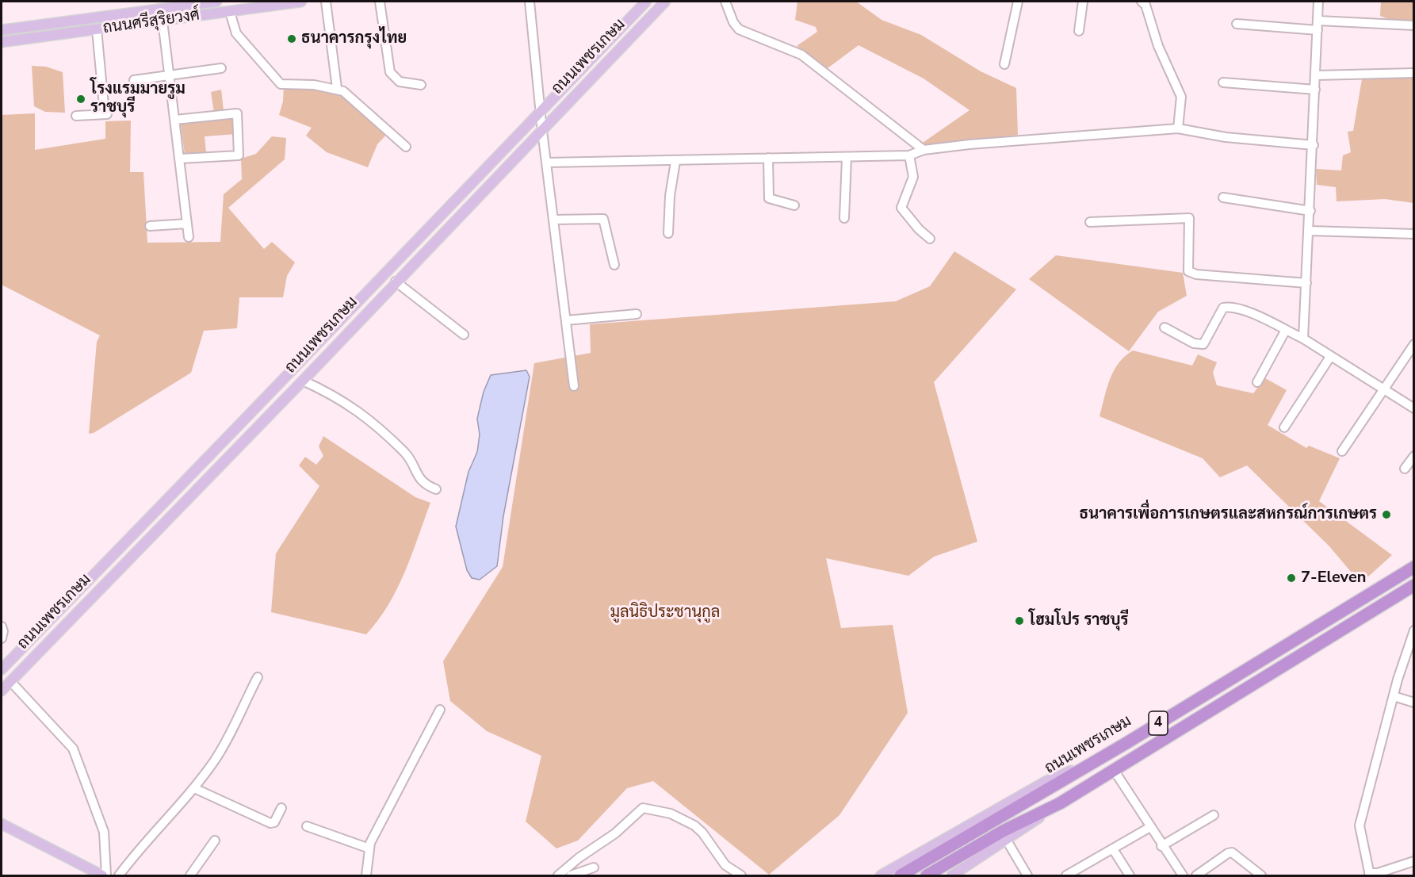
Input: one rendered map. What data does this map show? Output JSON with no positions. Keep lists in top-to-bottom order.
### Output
{
  "streets": {
    "highway": ["ถนนเพชรเกษม", "4"],
    "main road": ["ถนนศรีสุริยวงศ์"]
  },
  "crossings": [
    ["ถนนเพชรเกษม", "4"]
  ],
  "parks": ["มูลนิธิประชานุกูล"],
  "places": [
    "ธนาคารกรุงไทย",
    "โรงแรมมายรูม ราชบุรี",
    "ธนาคารเพื่อการเกษตรและสหกรณ์การเกษตร",
    "7-Eleven",
    "โฮมโปร ราชบุรี"
  ]
}
